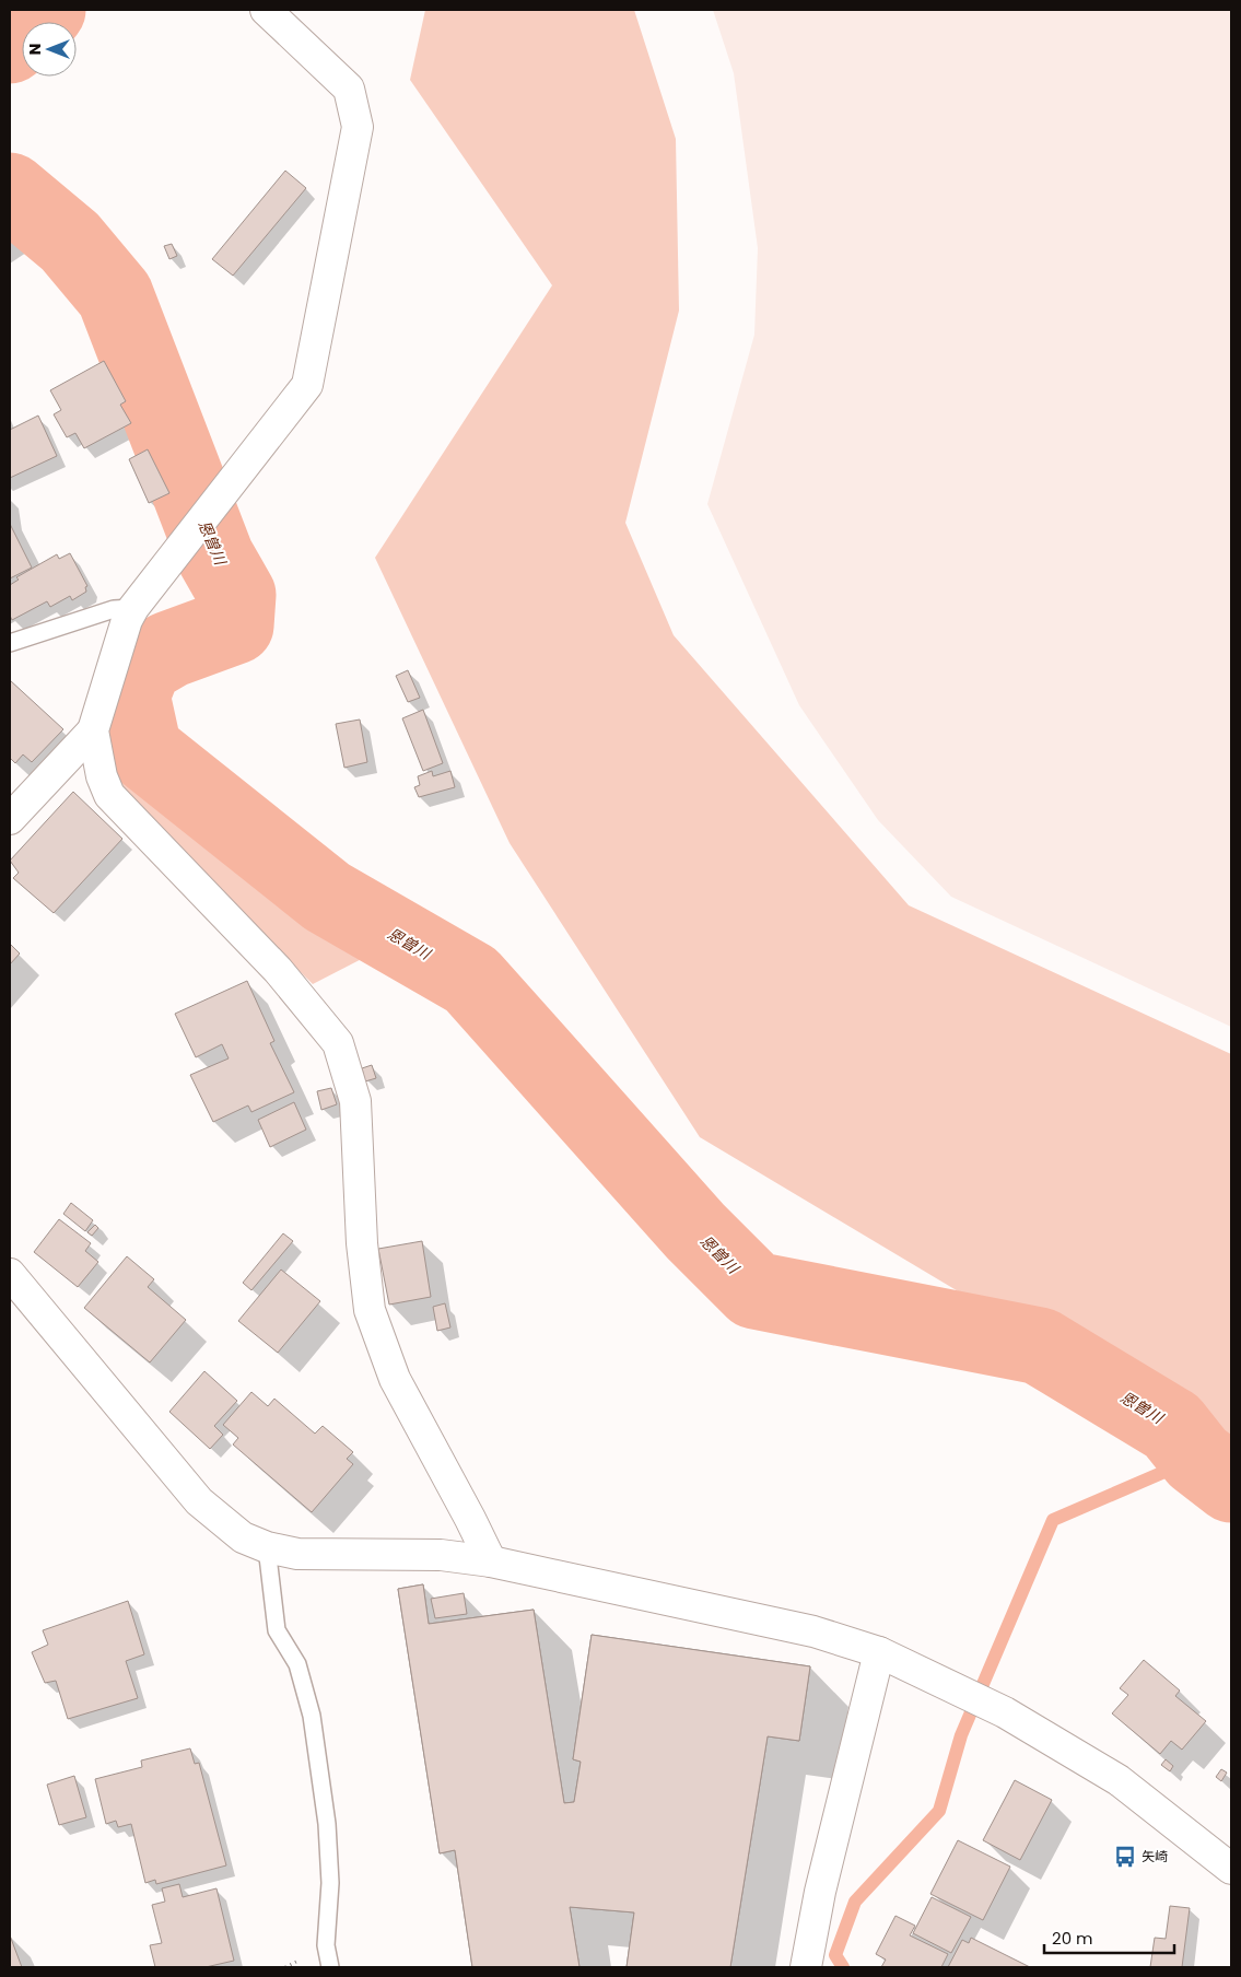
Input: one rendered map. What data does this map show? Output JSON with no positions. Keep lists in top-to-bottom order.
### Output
{
  "water": ["恩曽川"],
  "places": {
    "bus stop": ["矢崎"]
  },
  "scale_bar": "20 m",
  "north": "left"
}
